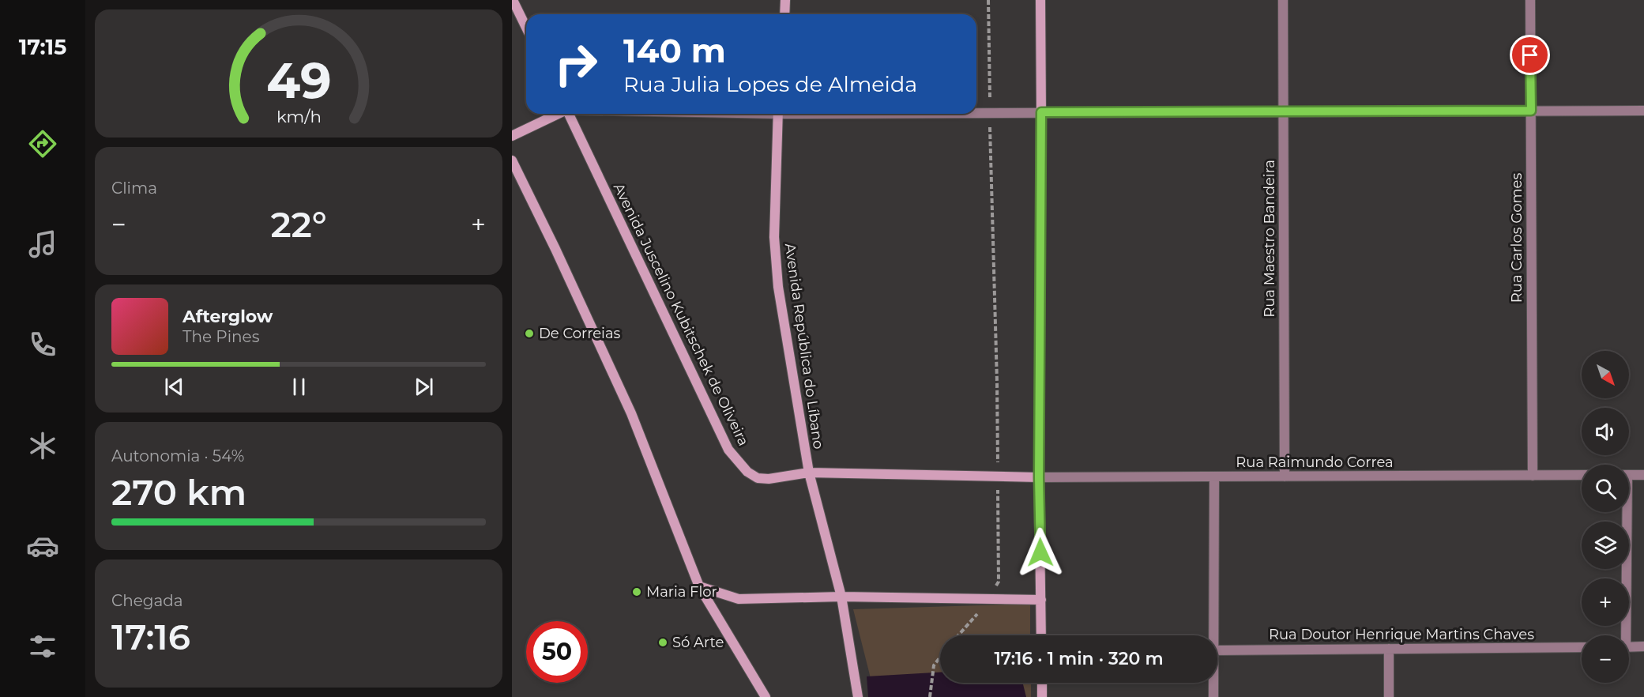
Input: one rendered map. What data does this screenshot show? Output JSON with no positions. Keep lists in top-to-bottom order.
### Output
{
  "streets": {
    "main road": ["Avenida Juscelino Kubitschek de Oliveira", "Avenida República do Líbano"],
    "street": [
      "Rua Carlos Gomes",
      "Rua Maestro Bandeira",
      "Rua Raimundo Correa",
      "Rua Doutor Henrique Martins Chaves"
    ]
  },
  "crossings": [
    ["Rua Carlos Gomes", "Rua Raimundo Correa"],
    ["Rua Maestro Bandeira", "Rua Raimundo Correa"],
    ["Avenida Juscelino Kubitschek de Oliveira", "Avenida República do Líbano"],
    ["Avenida Juscelino Kubitschek de Oliveira", "Rua Raimundo Correa"]
  ],
  "places": ["De Correias", "Maria Flor", "Só Arte"],
  "north": "bottom right",
  "page": {
    "tabs": "17:15",
    "turn": ["140 m", "Rua Julia Lopes de Almeida"],
    "tile": [
      "Clima",
      ["Autonomia · 54%", "270 km"],
      ["Chegada", "17:16"]
    ],
    "heat": ["−", "22°", "+"],
    "song": ["Afterglow", "The Pines"],
    "map_buttons": ["+", "−"],
    "limit": "50",
    "trip": "17:16 · 1 min · 320 m",
    "gauge": ["49", "km/h"]
  }
}
